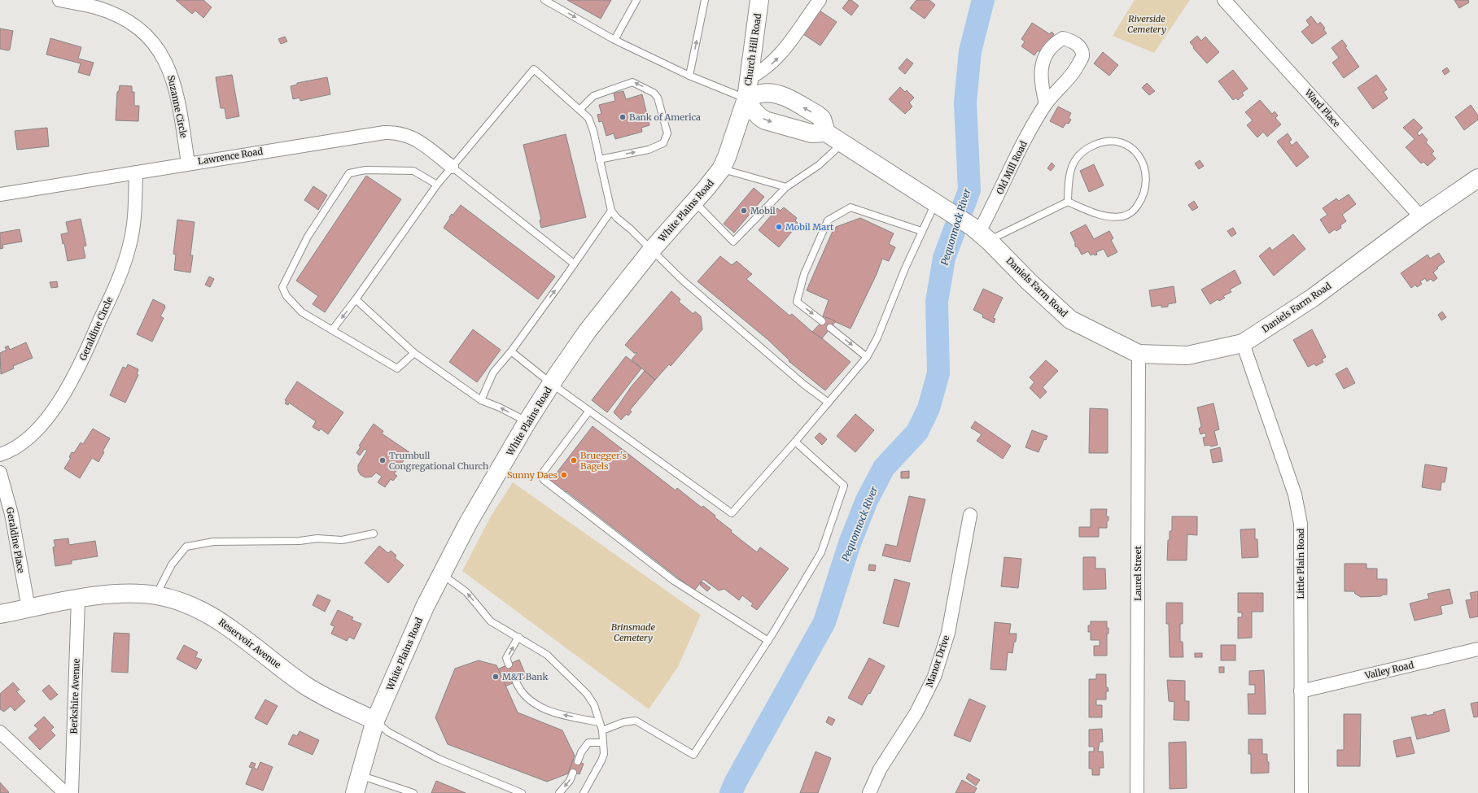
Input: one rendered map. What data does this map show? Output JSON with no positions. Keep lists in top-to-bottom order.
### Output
{
  "streets": {
    "main road": [
      "Church Hill Road",
      "White Plains Road",
      "Daniels Farm Road",
      "Reservoir Avenue"
    ],
    "street": [
      "Suzanne Circle",
      "Ward Place",
      "Lawrence Road",
      "Old Mill Road",
      "Geraldine Circle",
      "Geraldine Place",
      "Little Plain Road",
      "Laurel Street",
      "Manor Drive",
      "Valley Road",
      "Berkshire Avenue"
    ]
  },
  "crossings": [
    ["Church Hill Road", "White Plains Road"],
    ["Suzanne Circle", "Lawrence Road"],
    ["Ward Place", "Daniels Farm Road"],
    ["Lawrence Road", "Geraldine Circle"],
    ["Old Mill Road", "Daniels Farm Road"],
    ["White Plains Road", "Reservoir Avenue"],
    ["Daniels Farm Road", "Little Plain Road"],
    ["Daniels Farm Road", "Laurel Street"],
    ["Geraldine Place", "Reservoir Avenue"],
    ["Little Plain Road", "Valley Road"],
    ["Reservoir Avenue", "Berkshire Avenue"]
  ],
  "water": ["Pequonnock River"],
  "parks": ["Riverside Cemetery", "Brinsmade Cemetery"],
  "places": [
    "Bank of America",
    "Mobil",
    "Mobil Mart",
    "Trumbull Congregational Church",
    "Bruegger's Bagels",
    "Sunny Daes",
    "M&T Bank"
  ]
}
